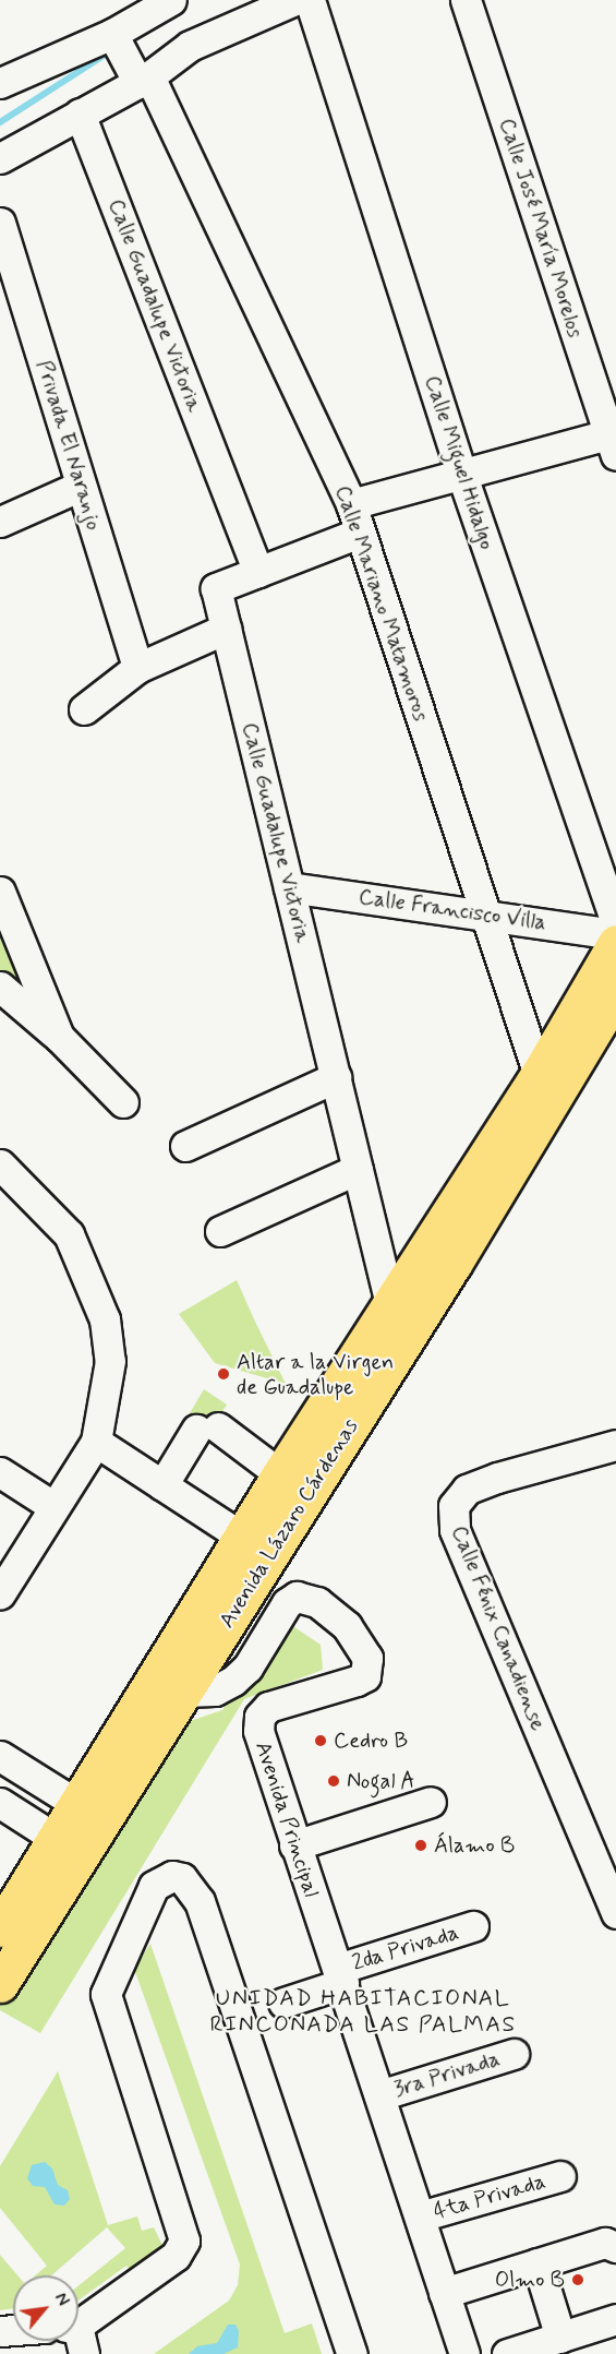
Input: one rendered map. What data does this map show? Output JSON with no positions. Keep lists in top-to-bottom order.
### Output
{
  "streets": {
    "main road": ["Avenida Lázaro Cárdenas"],
    "street": [
      "Calle José María Morelos",
      "Calle Guadalupe Victoria",
      "Privada El Naranjo",
      "Calle Miguel Hidalgo",
      "Calle Mariano Matamoros",
      "Calle Francisco Villa",
      "Calle Fénix Canadiense",
      "Avenida Principal",
      "2da Privada",
      "3ra Privada",
      "4ta Privada"
    ]
  },
  "crossings": [
    ["Calle Guadalupe Victoria", "Calle Francisco Villa"],
    ["Calle Guadalupe Victoria", "Avenida Lázaro Cárdenas"],
    ["Calle Mariano Matamoros", "Calle Francisco Villa"],
    ["Calle Mariano Matamoros", "Avenida Lázaro Cárdenas"],
    ["Avenida Lázaro Cárdenas", "Avenida Principal"],
    ["Avenida Principal", "2da Privada"],
    ["Avenida Principal", "3ra Privada"],
    ["Avenida Principal", "4ta Privada"]
  ],
  "districts": ["UNIDAD HABITACIONAL RINCONADA LAS PALMAS"],
  "places": [
    "Altar a la Virgen de Guadalupe",
    "Cedro B",
    "Nogal A",
    "Álamo B",
    "Olmo B"
  ],
  "north": "top right"
}
